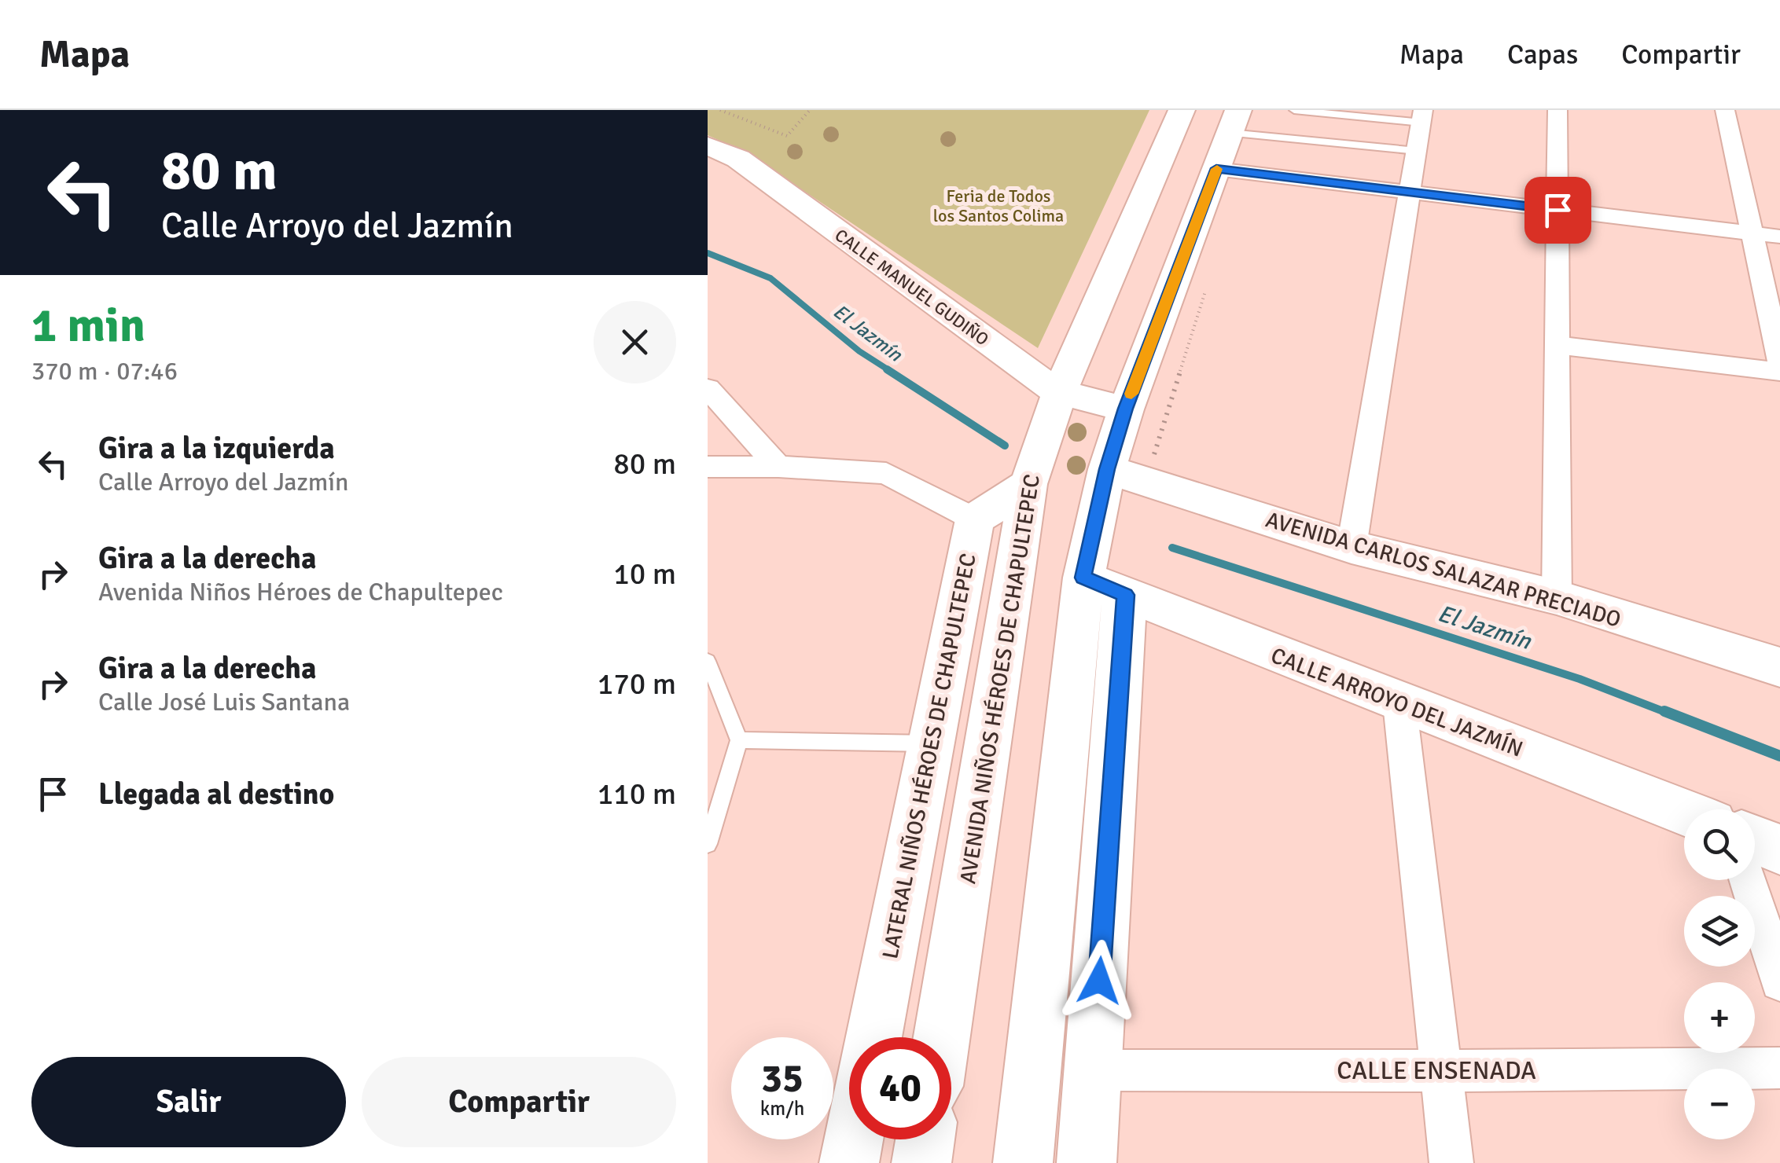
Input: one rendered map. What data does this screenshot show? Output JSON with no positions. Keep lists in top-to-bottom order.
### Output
{
  "streets": {
    "street": [
      "CALLE MANUEL GUDIÑO",
      "AVENIDA CARLOS SALAZAR PRECIADO",
      "AVENIDA NIÑOS HÉROES DE CHAPULTEPEC",
      "CALLE ARROYO DEL JAZMÍN",
      "LATERAL NIÑOS HÉROES DE CHAPULTEPEC",
      "CALLE ENSENADA"
    ]
  },
  "crossings": [
    ["CALLE MANUEL GUDIÑO", "AVENIDA NIÑOS HÉROES DE CHAPULTEPEC"]
  ],
  "water": ["El Jazmín"],
  "parks": ["Feria de Todos los Santos Colima"],
  "page": {
    "header": "Mapa",
    "nav": ["Mapa", "Capas", "Compartir"],
    "turn": ["80 m", "Calle Arroyo del Jazmín"],
    "heading": ["1 min", "370 m · 07:46"],
    "list": [
      {
        "name": "Gira a la izquierda",
        "note": "Calle Arroyo del Jazmín",
        "value": "80 m"
      },
      {
        "name": "Gira a la derecha",
        "note": "Avenida Niños Héroes de Chapultepec",
        "value": "10 m"
      },
      {
        "name": "Gira a la derecha",
        "note": "Calle José Luis Santana",
        "value": "170 m"
      },
      {
        "name": "Llegada al destino",
        "value": "110 m"
      }
    ],
    "map_buttons": ["+", "−"],
    "speed": "35 km/h",
    "limit": "40",
    "buttons": ["Salir", "Compartir"]
  }
}
